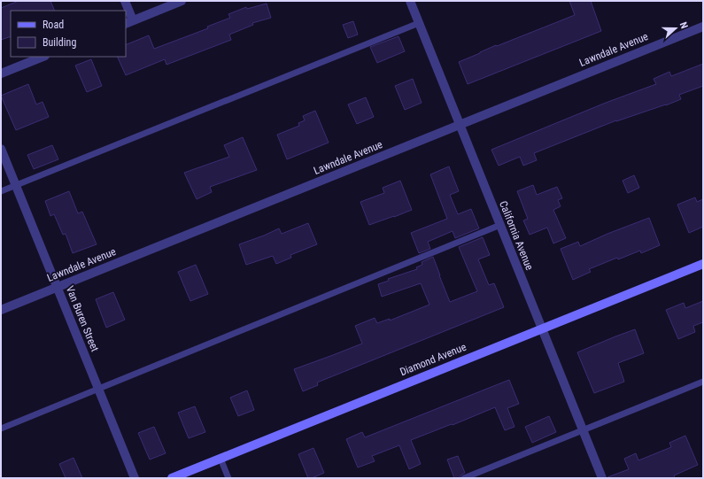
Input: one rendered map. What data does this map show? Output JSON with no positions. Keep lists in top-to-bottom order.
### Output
{
  "streets": {
    "street": [
      "Lawndale Avenue",
      "California Avenue",
      "Van Buren Street",
      "Diamond Avenue"
    ]
  },
  "crossings": [
    ["Lawndale Avenue", "California Avenue"],
    ["Lawndale Avenue", "Van Buren Street"],
    ["California Avenue", "Diamond Avenue"]
  ],
  "legend": ["Road", "Building"],
  "north": "right"
}
